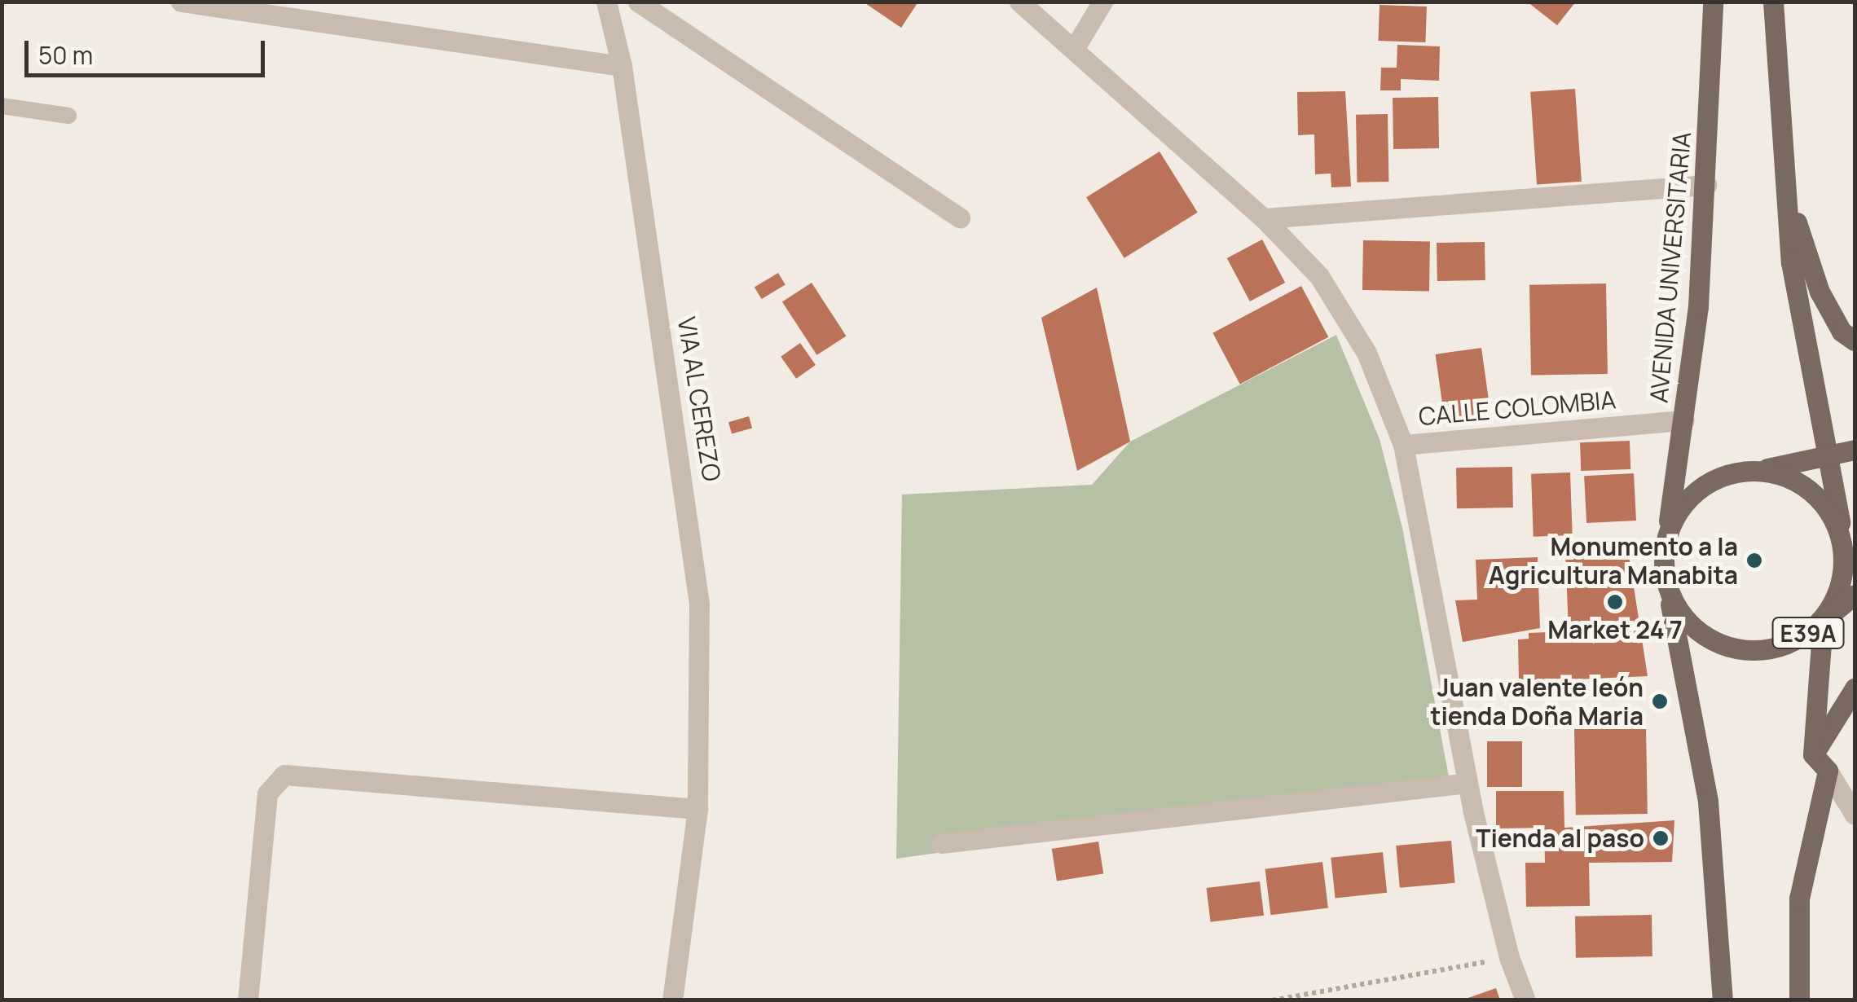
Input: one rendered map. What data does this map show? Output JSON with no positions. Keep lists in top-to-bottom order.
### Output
{
  "streets": {
    "main road": ["AVENIDA UNIVERSITARIA", "E39A"],
    "street": ["VIA AL CEREZO", "CALLE COLOMBIA"]
  },
  "crossings": [
    ["AVENIDA UNIVERSITARIA", "CALLE COLOMBIA"],
    ["AVENIDA UNIVERSITARIA", "E39A"]
  ],
  "places": [
    "Monumento a la Agricultura Manabita",
    "Market 24 7",
    "Juan valente león tienda Doña Maria",
    "Tienda al paso"
  ],
  "scale_bar": "50 m"
}
